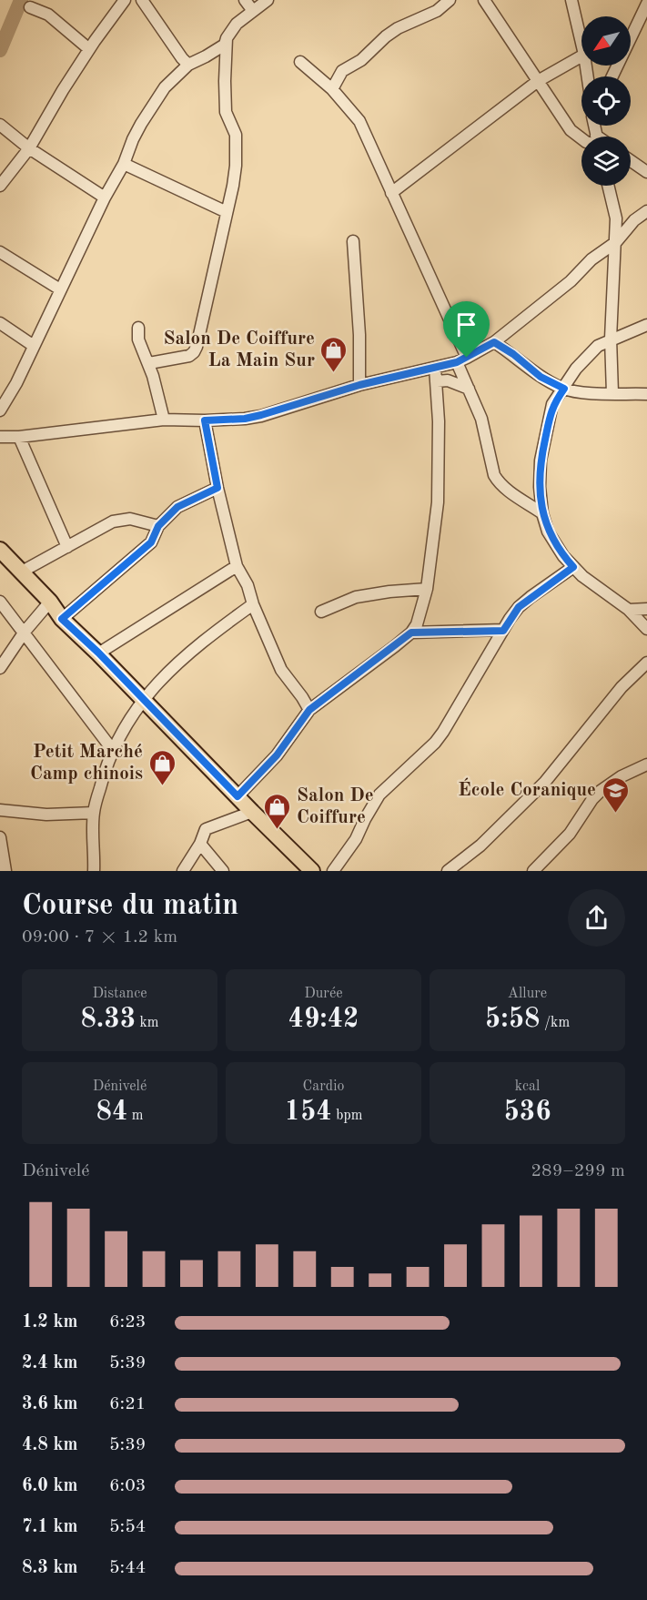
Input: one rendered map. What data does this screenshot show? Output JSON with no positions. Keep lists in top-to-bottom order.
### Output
{
  "places": {
    "shop": ["Salon De Coiffure La Main Sur", "Petit Marché Camp chinois", "Salon De Coiffure"],
    "school or university": ["École Coranique"]
  },
  "north": "bottom left",
  "page": {
    "heading": ["Course du matin", "09:00 · 7 × 1.2 km"],
    "stats": [
      ["Distance", "8.33 km"],
      ["Durée", "49:42"],
      ["Allure", "5:58 /km"],
      ["Dénivelé", "84 m"],
      ["Cardio", "154 bpm"],
      ["kcal", "536"]
    ],
    "chart": ["Dénivelé", "289–299 m"],
    "list": [
      {
        "name": "1.2 km",
        "note": "6:23"
      },
      {
        "name": "2.4 km",
        "note": "5:39"
      },
      {
        "name": "3.6 km",
        "note": "6:21"
      },
      {
        "name": "4.8 km",
        "note": "5:39"
      },
      {
        "name": "6.0 km",
        "note": "6:03"
      },
      {
        "name": "7.1 km",
        "note": "5:54"
      },
      {
        "name": "8.3 km",
        "note": "5:44"
      }
    ]
  }
}
